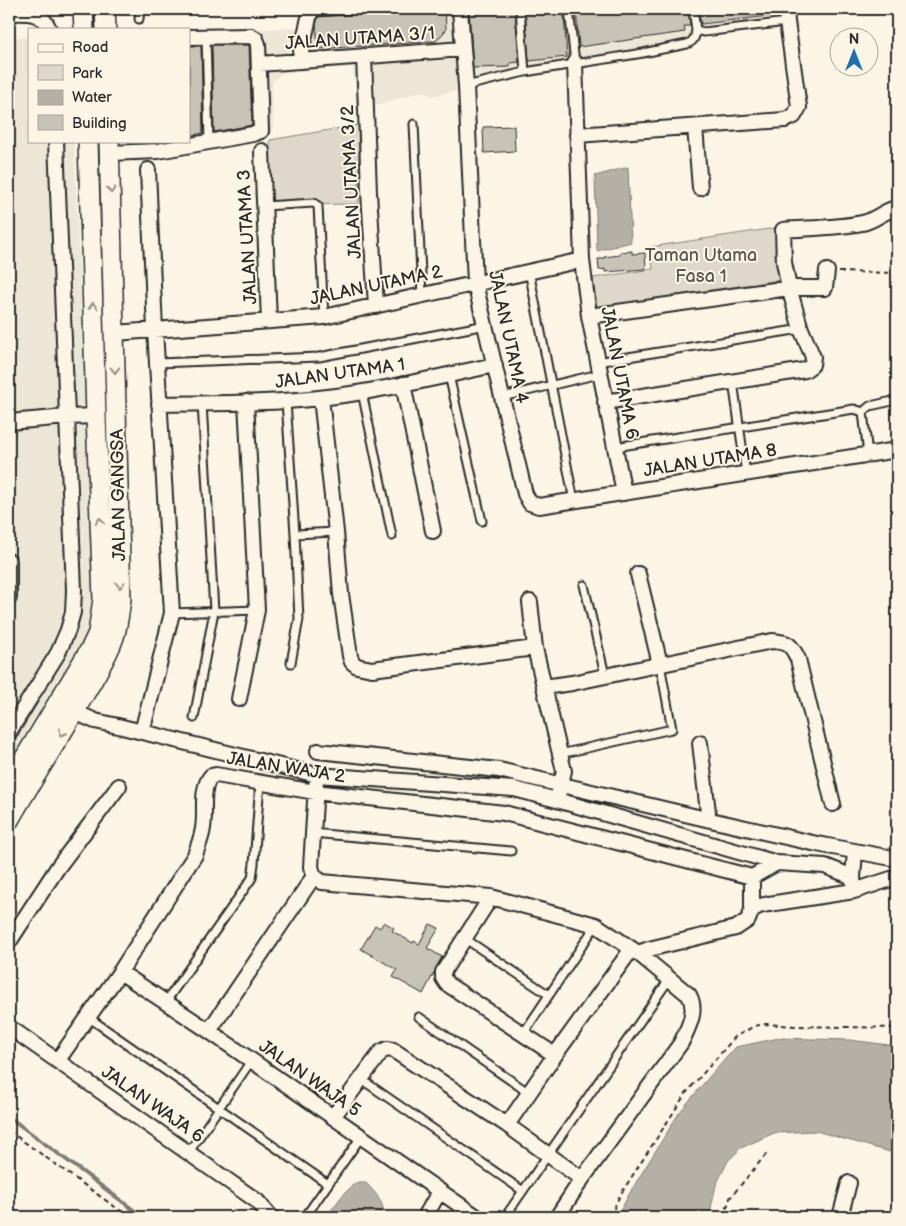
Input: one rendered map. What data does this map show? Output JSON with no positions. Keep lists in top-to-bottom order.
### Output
{
  "streets": {
    "main road": ["JALAN GANGSA"],
    "street": [
      "JALAN UTAMA 3/1",
      "JALAN UTAMA 3/2",
      "JALAN UTAMA 3",
      "JALAN UTAMA 2",
      "JALAN UTAMA 4",
      "JALAN UTAMA 1",
      "JALAN UTAMA 6",
      "JALAN UTAMA 8",
      "JALAN WAJA 2",
      "JALAN WAJA 5",
      "JALAN WAJA 6"
    ]
  },
  "crossings": [
    ["JALAN UTAMA 3/1", "JALAN UTAMA 3/2"],
    ["JALAN UTAMA 3/1", "JALAN UTAMA 4"],
    ["JALAN UTAMA 3/2", "JALAN UTAMA 2"],
    ["JALAN UTAMA 3", "JALAN UTAMA 2"],
    ["JALAN UTAMA 2", "JALAN UTAMA 4"],
    ["JALAN UTAMA 2", "JALAN UTAMA 6"],
    ["JALAN UTAMA 2", "JALAN GANGSA"],
    ["JALAN UTAMA 4", "JALAN UTAMA 1"],
    ["JALAN UTAMA 4", "JALAN UTAMA 8"],
    ["JALAN UTAMA 6", "JALAN UTAMA 8"],
    ["JALAN WAJA 2", "JALAN WAJA 5"],
    ["JALAN WAJA 2", "JALAN WAJA 6"]
  ],
  "parks": ["Taman Utama Fasa 1"],
  "legend": [
    "Road",
    "Park",
    "Water",
    "Building"
  ],
  "north": "top"
}
